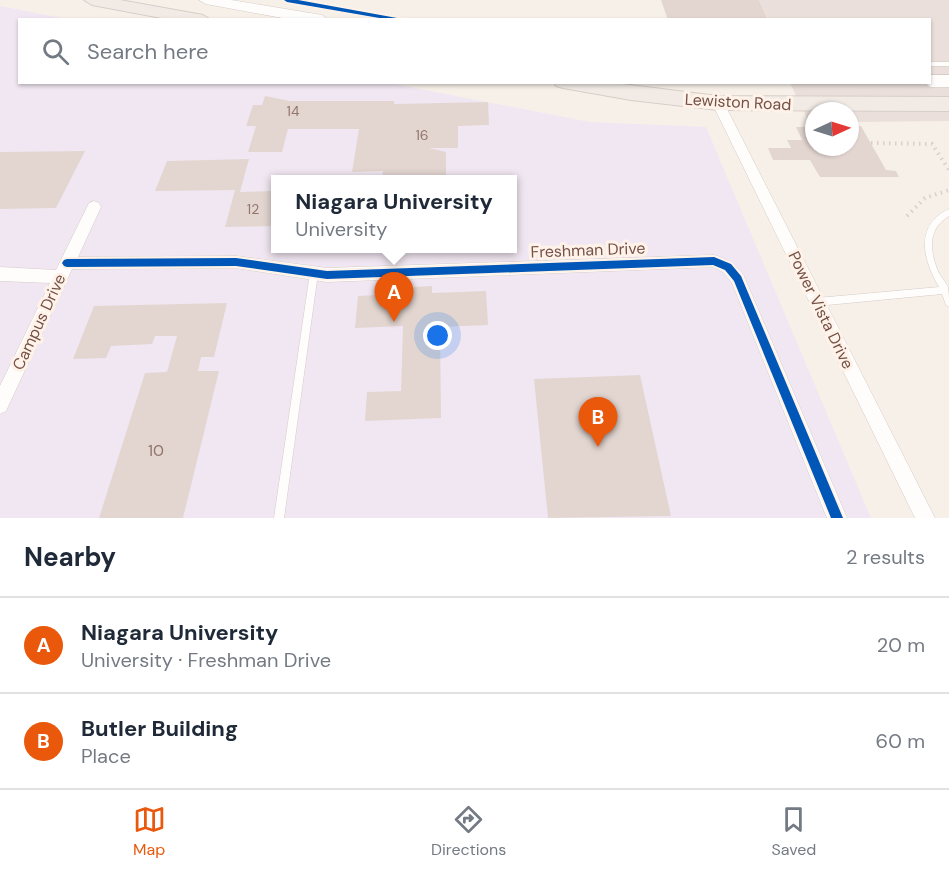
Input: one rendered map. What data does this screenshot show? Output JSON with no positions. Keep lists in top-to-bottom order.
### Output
{
  "streets": {
    "main road": ["Lewiston Road"],
    "street": ["Freshman Drive", "Power Vista Drive", "Campus Drive"]
  },
  "crossings": [
    ["Lewiston Road", "Power Vista Drive"],
    ["Freshman Drive", "Campus Drive"]
  ],
  "house_numbers": [
    "14",
    "16",
    "12",
    "10"
  ],
  "north": "right",
  "page": {
    "search": "Search here",
    "popup": ["Niagara University", "University"],
    "pins": ["A", "B"],
    "heading": ["Nearby", "2 results"],
    "list": [
      {
        "mark": "A",
        "name": "Niagara University",
        "note": "University · Freshman Drive",
        "value": "20 m"
      },
      {
        "mark": "B",
        "name": "Butler Building",
        "note": "Place",
        "value": "60 m"
      }
    ],
    "nav": ["Map", "Directions", "Saved"]
  }
}
